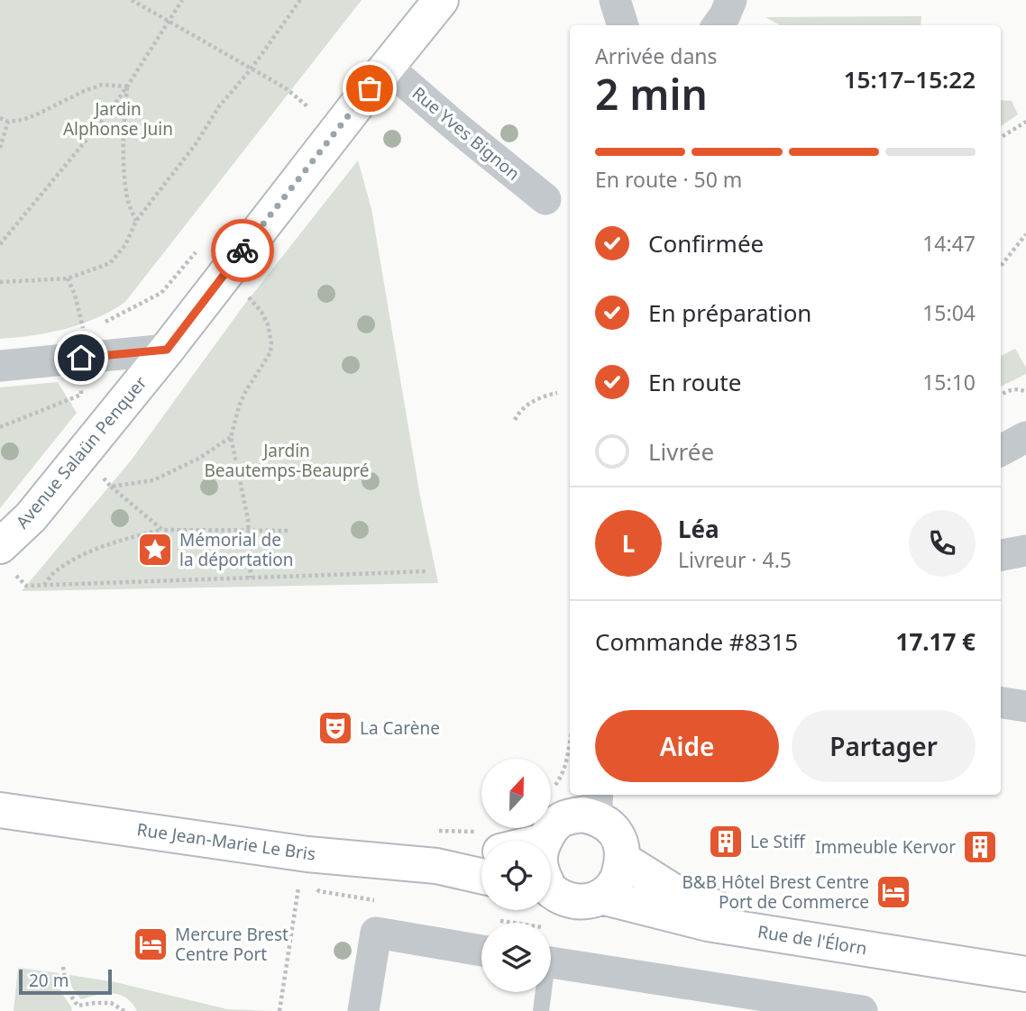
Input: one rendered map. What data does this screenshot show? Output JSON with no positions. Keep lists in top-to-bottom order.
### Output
{
  "streets": {
    "main road": ["Avenue Salaün Penquer", "Rue Jean-Marie Le Bris", "Rue de l'Élorn"],
    "street": ["Rue Yves Bignon"]
  },
  "crossings": [
    ["Rue Yves Bignon", "Avenue Salaün Penquer"]
  ],
  "parks": ["Jardin Alphonse Juin", "Jardin Beautemps-Beaupré"],
  "places": {
    "place": ["Mémorial de la déportation"],
    "theatre": ["La Carène"],
    "building": ["Le Stiff", "Immeuble Kervor"],
    "hotel": ["B&B Hôtel Brest Centre Port de Commerce", "Mercure Brest Centre Port"]
  },
  "scale_bar": "20 m",
  "north": "top",
  "page": {
    "heading": ["2 min", "Arrivée dans", "15:17–15:22"],
    "panel": [
      "Léa",
      "Livreur · 4.5",
      "Commande #8315",
      "17.17 €"
    ],
    "bar": "En route · 50 m",
    "list": [
      ["Confirmée", "14:47"],
      ["En préparation", "15:04"],
      ["En route", "15:10"],
      "Livrée"
    ],
    "round": "L",
    "buttons": ["Aide", "Partager"],
    "scale": "20 m"
  }
}
